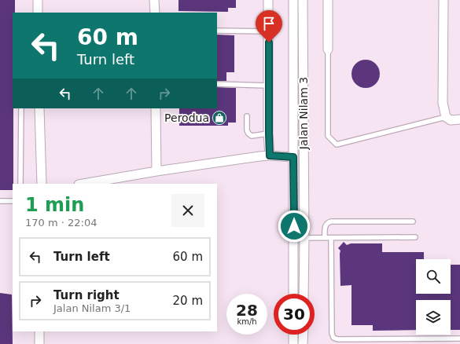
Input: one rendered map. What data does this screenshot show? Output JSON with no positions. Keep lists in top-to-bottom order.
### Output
{
  "streets": {
    "street": ["Jalan Nilam 3"]
  },
  "places": {
    "shop": ["Perodua"]
  },
  "page": {
    "turn": ["60 m", "Turn left"],
    "heading": ["1 min", "170 m · 22:04"],
    "list": [
      {
        "name": "Turn left",
        "value": "60 m"
      },
      {
        "name": "Turn right",
        "note": "Jalan Nilam 3/1",
        "value": "20 m"
      }
    ],
    "speed": "28 km/h",
    "limit": "30"
  }
}
